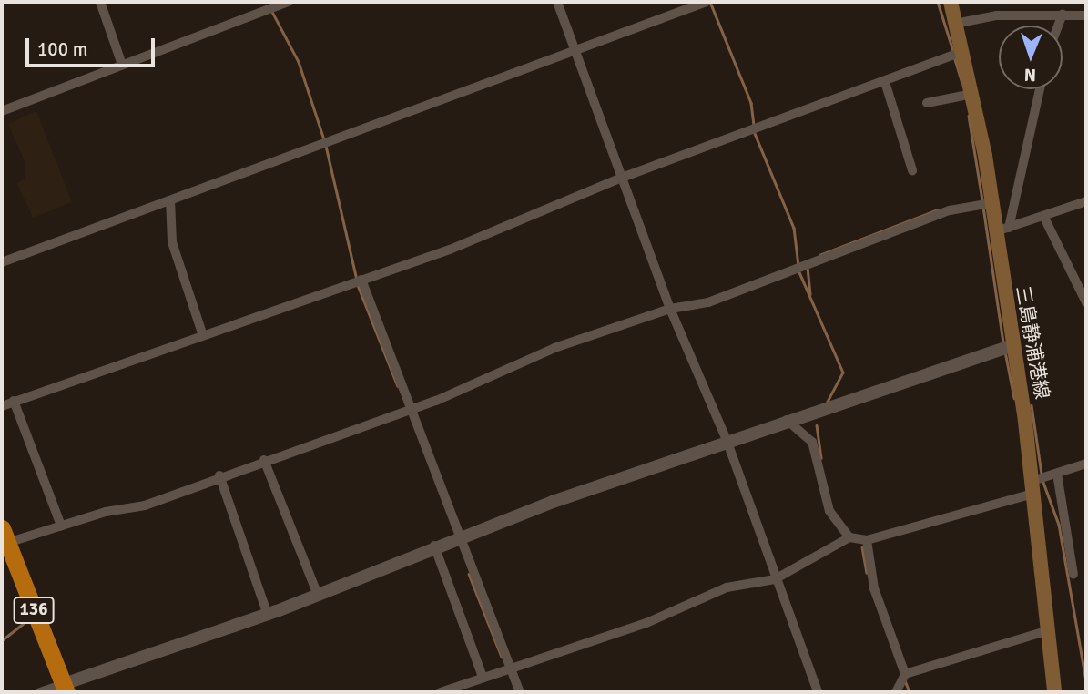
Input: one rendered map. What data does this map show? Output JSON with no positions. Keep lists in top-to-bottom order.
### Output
{
  "streets": {
    "highway": ["136"],
    "main road": ["三島静浦港線"]
  },
  "scale_bar": "100 m",
  "north": "bottom"
}
